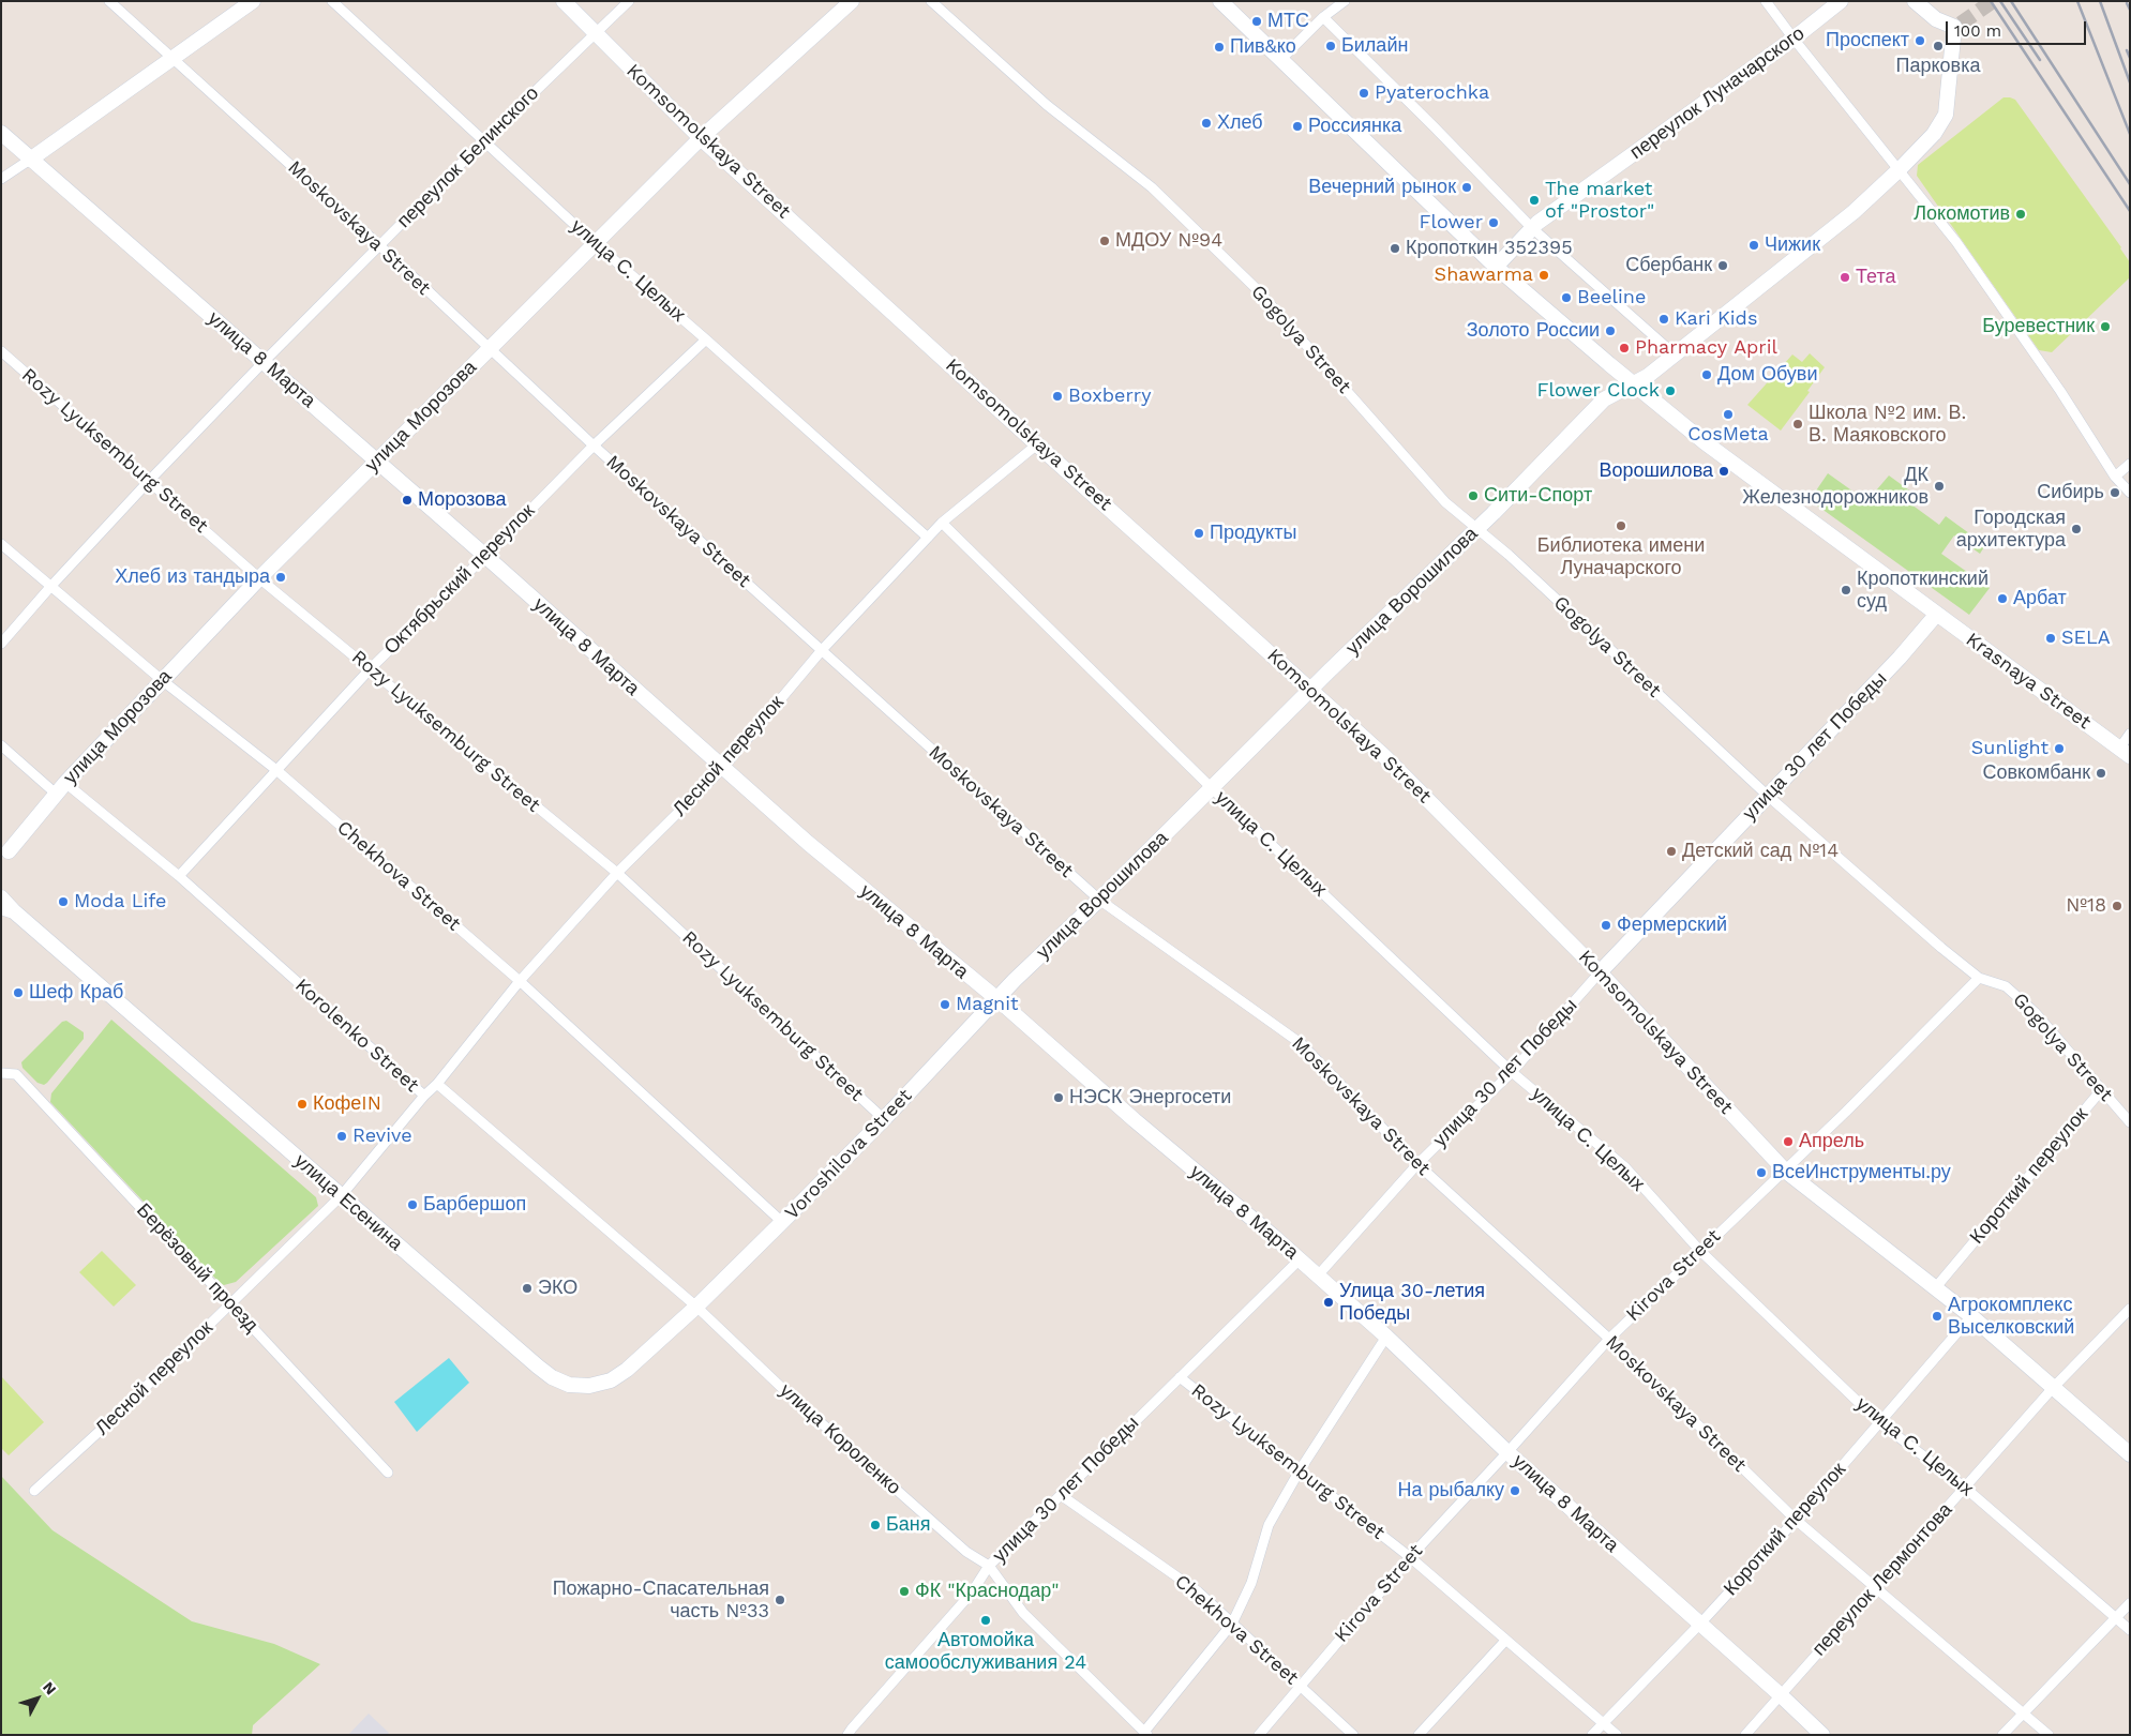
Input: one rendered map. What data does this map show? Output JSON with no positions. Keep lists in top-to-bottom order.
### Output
{
  "streets": {
    "main road": [
      "переулок Луначарского",
      "Komsomolskaya Street",
      "улица 8 Марта",
      "улица Морозова",
      "улица Ворошилова",
      "Krasnaya Street",
      "улица 30 лет Победы",
      "Voroshilova Street",
      "улица Есенина"
    ],
    "street": [
      "переулок Белинского",
      "Moskovskaya Street",
      "улица С. Целых",
      "Gogolya Street",
      "Rozy Lyuksemburg Street",
      "Октябрьский переулок",
      "Лесной переулок",
      "Chekhova Street",
      "Korolenko Street",
      "Короткий переулок",
      "Берёзовый проезд",
      "Kirova Street",
      "улица Короленко",
      "переулок Лермонтова"
    ]
  },
  "crossings": [
    ["переулок Луначарского", "Krasnaya Street"],
    ["Komsomolskaya Street", "переулок Белинского"],
    ["Komsomolskaya Street", "улица Морозова"],
    ["Komsomolskaya Street", "улица Ворошилова"],
    ["Komsomolskaya Street", "улица 30 лет Победы"],
    ["Komsomolskaya Street", "Лесной переулок"],
    ["Komsomolskaya Street", "Короткий переулок"],
    ["Komsomolskaya Street", "Kirova Street"],
    ["Komsomolskaya Street", "переулок Лермонтова"],
    ["переулок Белинского", "Moskovskaya Street"],
    ["переулок Белинского", "улица С. Целых"],
    ["переулок Белинского", "улица 8 Марта"],
    ["переулок Белинского", "Rozy Lyuksemburg Street"],
    ["переулок Белинского", "Chekhova Street"],
    ["Moskovskaya Street", "улица Морозова"],
    ["Moskovskaya Street", "Октябрьский переулок"],
    ["Moskovskaya Street", "улица Ворошилова"],
    ["Moskovskaya Street", "улица 30 лет Победы"],
    ["Moskovskaya Street", "Лесной переулок"],
    ["Moskovskaya Street", "Короткий переулок"],
    ["Moskovskaya Street", "Kirova Street"],
    ["Moskovskaya Street", "переулок Лермонтова"],
    ["улица С. Целых", "улица Морозова"],
    ["улица С. Целых", "Октябрьский переулок"],
    ["улица С. Целых", "улица Ворошилова"],
    ["улица С. Целых", "улица 30 лет Победы"],
    ["улица С. Целых", "Лесной переулок"],
    ["улица С. Целых", "Короткий переулок"],
    ["улица С. Целых", "Kirova Street"],
    ["улица С. Целых", "переулок Лермонтова"],
    ["Gogolya Street", "улица Ворошилова"],
    ["Gogolya Street", "улица 30 лет Победы"],
    ["Gogolya Street", "Короткий переулок"],
    ["Gogolya Street", "Kirova Street"],
    ["улица 8 Марта", "улица Морозова"],
    ["улица 8 Марта", "Октябрьский переулок"],
    ["улица 8 Марта", "улица Ворошилова"],
    ["улица 8 Марта", "улица 30 лет Победы"],
    ["улица 8 Марта", "Лесной переулок"],
    ["улица 8 Марта", "Voroshilova Street"],
    ["улица 8 Марта", "Короткий переулок"],
    ["улица 8 Марта", "Kirova Street"],
    ["улица 8 Марта", "переулок Лермонтова"],
    ["улица Морозова", "Rozy Lyuksemburg Street"],
    ["улица Морозова", "Chekhova Street"],
    ["улица Морозова", "Korolenko Street"],
    ["Rozy Lyuksemburg Street", "Октябрьский переулок"],
    ["Rozy Lyuksemburg Street", "улица 30 лет Победы"],
    ["Rozy Lyuksemburg Street", "Лесной переулок"],
    ["Rozy Lyuksemburg Street", "Voroshilova Street"],
    ["Rozy Lyuksemburg Street", "Короткий переулок"],
    ["Rozy Lyuksemburg Street", "Kirova Street"],
    ["Октябрьский переулок", "Chekhova Street"],
    ["Октябрьский переулок", "Korolenko Street"],
    ["улица Ворошилова", "Krasnaya Street"],
    ["улица Ворошилова", "Voroshilova Street"],
    ["Krasnaya Street", "улица 30 лет Победы"],
    ["улица 30 лет Победы", "Chekhova Street"],
    ["улица 30 лет Победы", "улица Короленко"],
    ["Лесной переулок", "Chekhova Street"],
    ["Лесной переулок", "Korolenko Street"],
    ["Лесной переулок", "улица Есенина"],
    ["Лесной переулок", "Берёзовый проезд"],
    ["Chekhova Street", "Voroshilova Street"],
    ["Chekhova Street", "Kirova Street"],
    ["Korolenko Street", "Voroshilova Street"],
    ["Korolenko Street", "улица Есенина"],
    ["Korolenko Street", "улица Короленко"],
    ["Voroshilova Street", "улица Есенина"],
    ["Voroshilova Street", "улица Короленко"],
    ["улица Есенина", "улица Короленко"]
  ],
  "places": [
    "МТС",
    "Проспект",
    "Билайн",
    "Парковка",
    "Пив&ко",
    "Pyaterochka",
    "Хлеб",
    "Россиянка",
    "Вечерний рынок",
    "The market of \"Prostor\"",
    "Локомотив",
    "Flower",
    "МДОУ №94",
    "Чижик",
    "Кропоткин 352395",
    "Сбербанк",
    "Shawarma",
    "Тета",
    "Beeline",
    "Kari Kids",
    "Буревестник",
    "Золото России",
    "Pharmacy April",
    "Дом Обуви",
    "Flower Clock",
    "Boxberry",
    "CosMeta",
    "Школа №2 им. В. В. Маяковского",
    "Ворошилова",
    "ДК Железнодорожников",
    "Сибирь",
    "Сити-Спорт",
    "Морозова",
    "Библиотека имени Луначарского",
    "Городская архитектура",
    "Продукты",
    "Хлеб из тандыра",
    "Кропоткинский суд",
    "Арбат",
    "SELA",
    "Sunlight",
    "Совкомбанк",
    "Детский сад №14",
    "Moda Life",
    "№18",
    "Фермерский",
    "Шеф Краб",
    "Magnit",
    "НЭСК Энергосети",
    "КофеIN",
    "Revive",
    "Апрель",
    "ВсеИнструменты.ру",
    "Барбершоп",
    "ЭКО",
    "Улица 30-летия Победы",
    "Агрокомплекс Выселковский",
    "На рыбалку",
    "Баня",
    "ФК \"Краснодар\"",
    "Пожарно-Спасательная часть №33",
    "Автомойка самообслуживания 24"
  ],
  "scale_bar": "100 m",
  "north": "top right"
}
